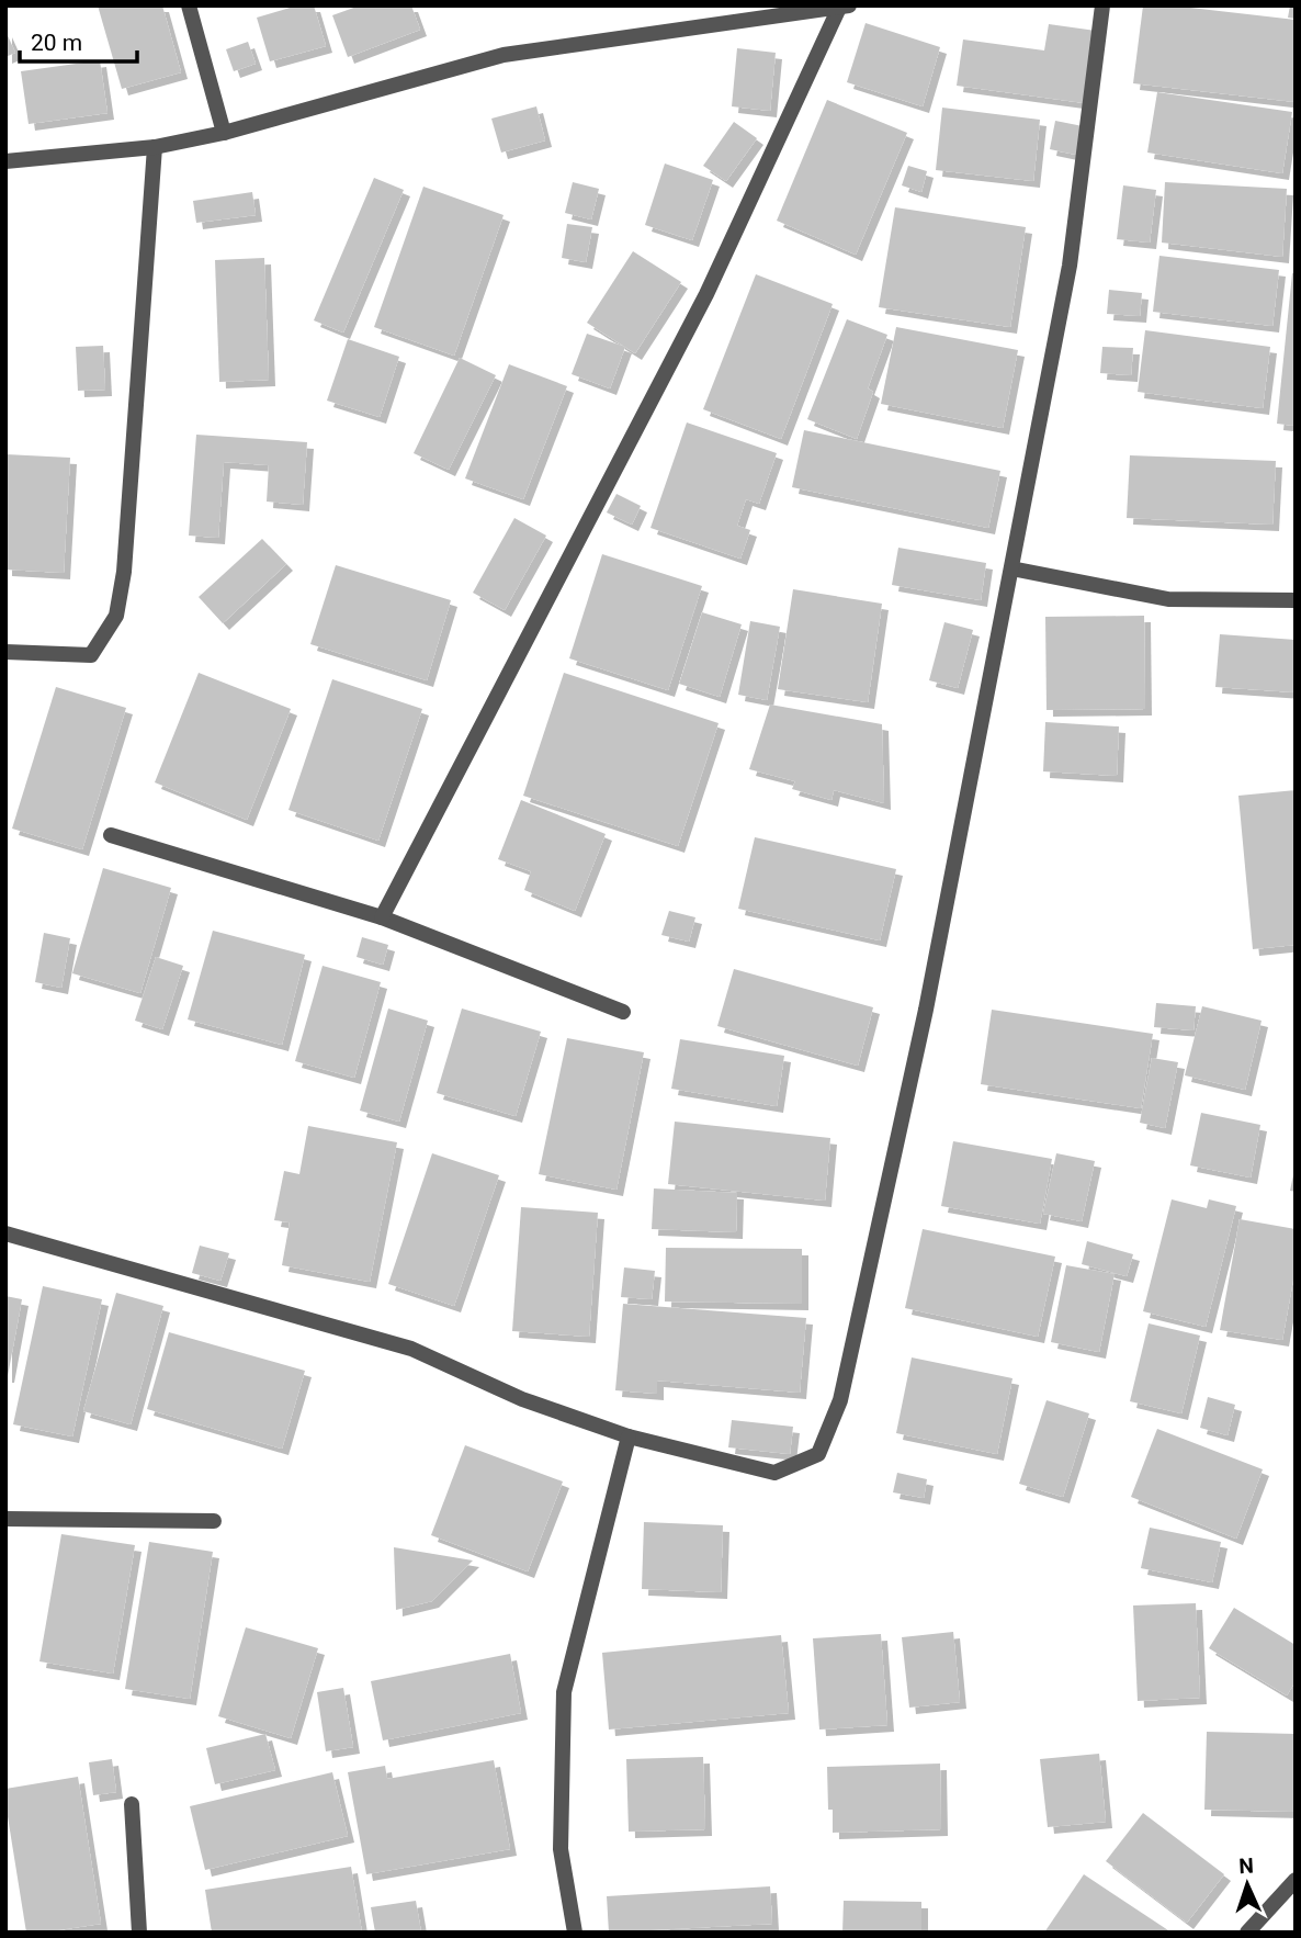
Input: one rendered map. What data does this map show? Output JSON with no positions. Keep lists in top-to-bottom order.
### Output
{
  "scale_bar": "20 m",
  "north": "top"
}
